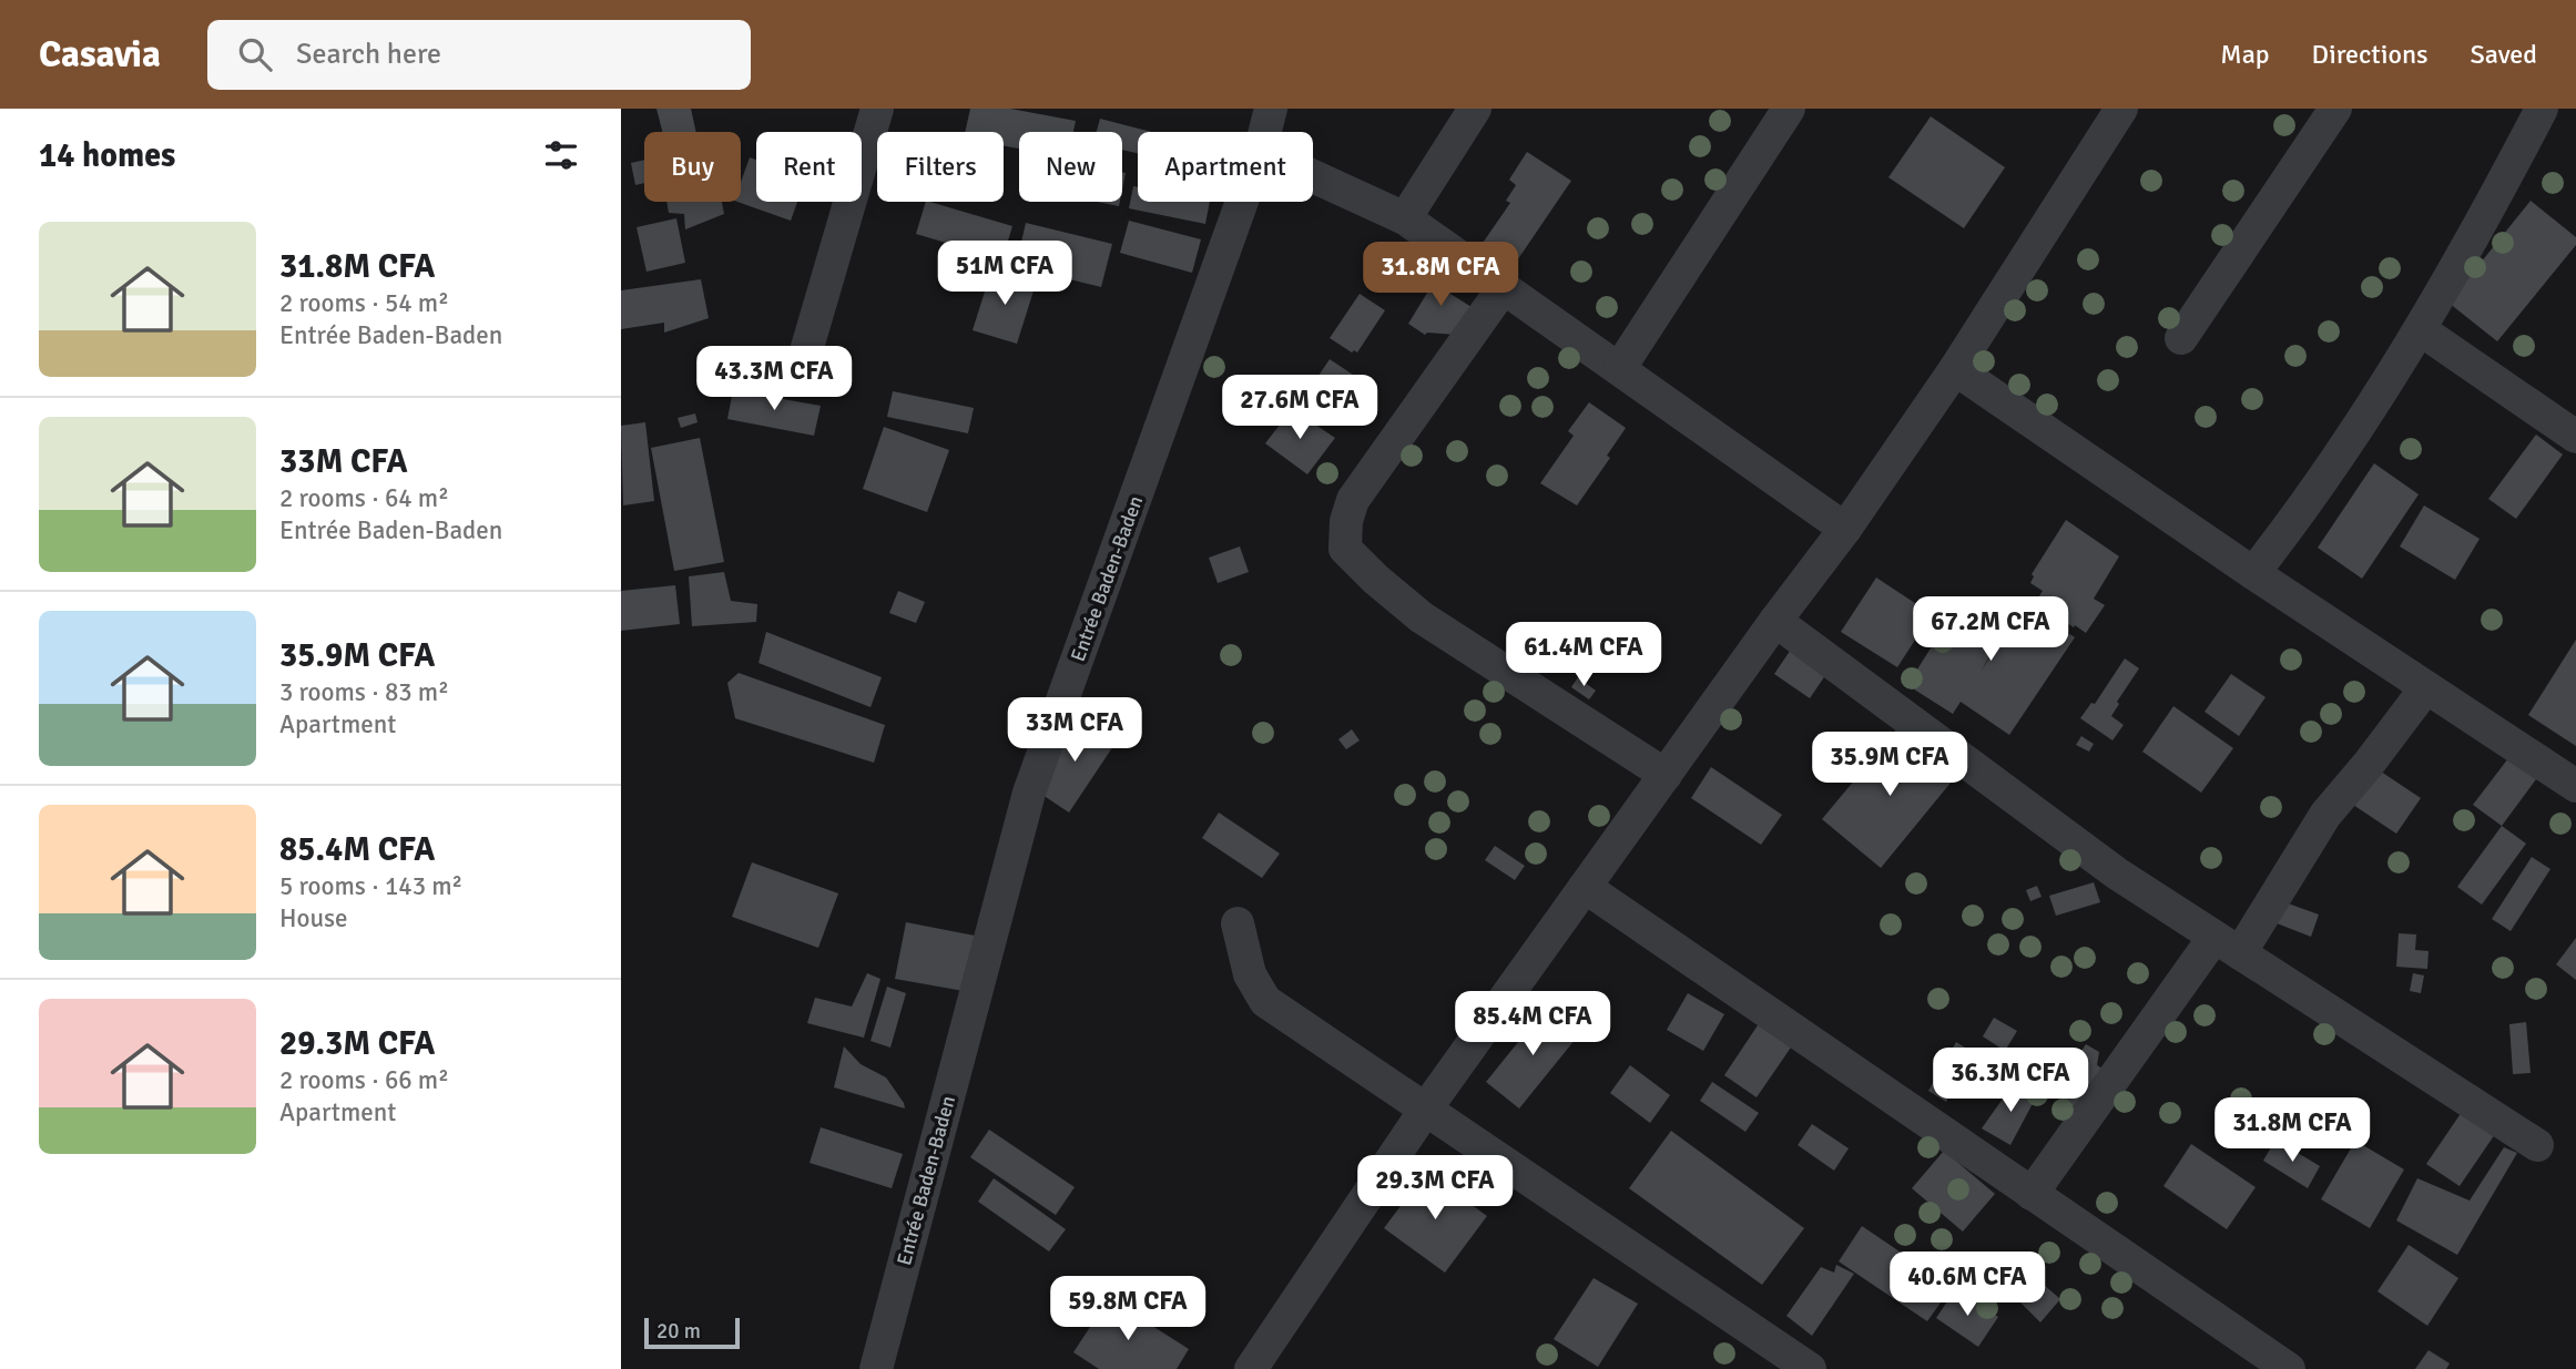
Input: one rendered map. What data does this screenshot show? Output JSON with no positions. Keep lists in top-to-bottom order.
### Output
{
  "streets": {
    "street": ["Entrée Baden-Baden"]
  },
  "scale_bar": "20 m",
  "page": {
    "header": "Casavia",
    "search": "Search here",
    "nav": ["Map", "Directions", "Saved"],
    "heading": "14 homes",
    "chip": [
      "Buy",
      "Rent",
      "Filters",
      "New",
      "Apartment"
    ],
    "list": [
      {
        "name": "31.8M CFA",
        "note": "2 rooms · 54 m² · Entrée Baden-Baden"
      },
      {
        "name": "33M CFA",
        "note": "2 rooms · 64 m² · Entrée Baden-Baden"
      },
      {
        "name": "35.9M CFA",
        "note": "3 rooms · 83 m² · Apartment"
      },
      {
        "name": "85.4M CFA",
        "note": "5 rooms · 143 m² · House"
      },
      {
        "name": "29.3M CFA",
        "note": "2 rooms · 66 m² · Apartment"
      }
    ],
    "price": [
      "51M CFA",
      "31.8M CFA",
      "43.3M CFA",
      "27.6M CFA",
      "67.2M CFA",
      "61.4M CFA",
      "33M CFA",
      "35.9M CFA",
      "85.4M CFA",
      "36.3M CFA",
      "31.8M CFA",
      "29.3M CFA",
      "40.6M CFA",
      "59.8M CFA"
    ],
    "scale": "20 m"
  }
}
